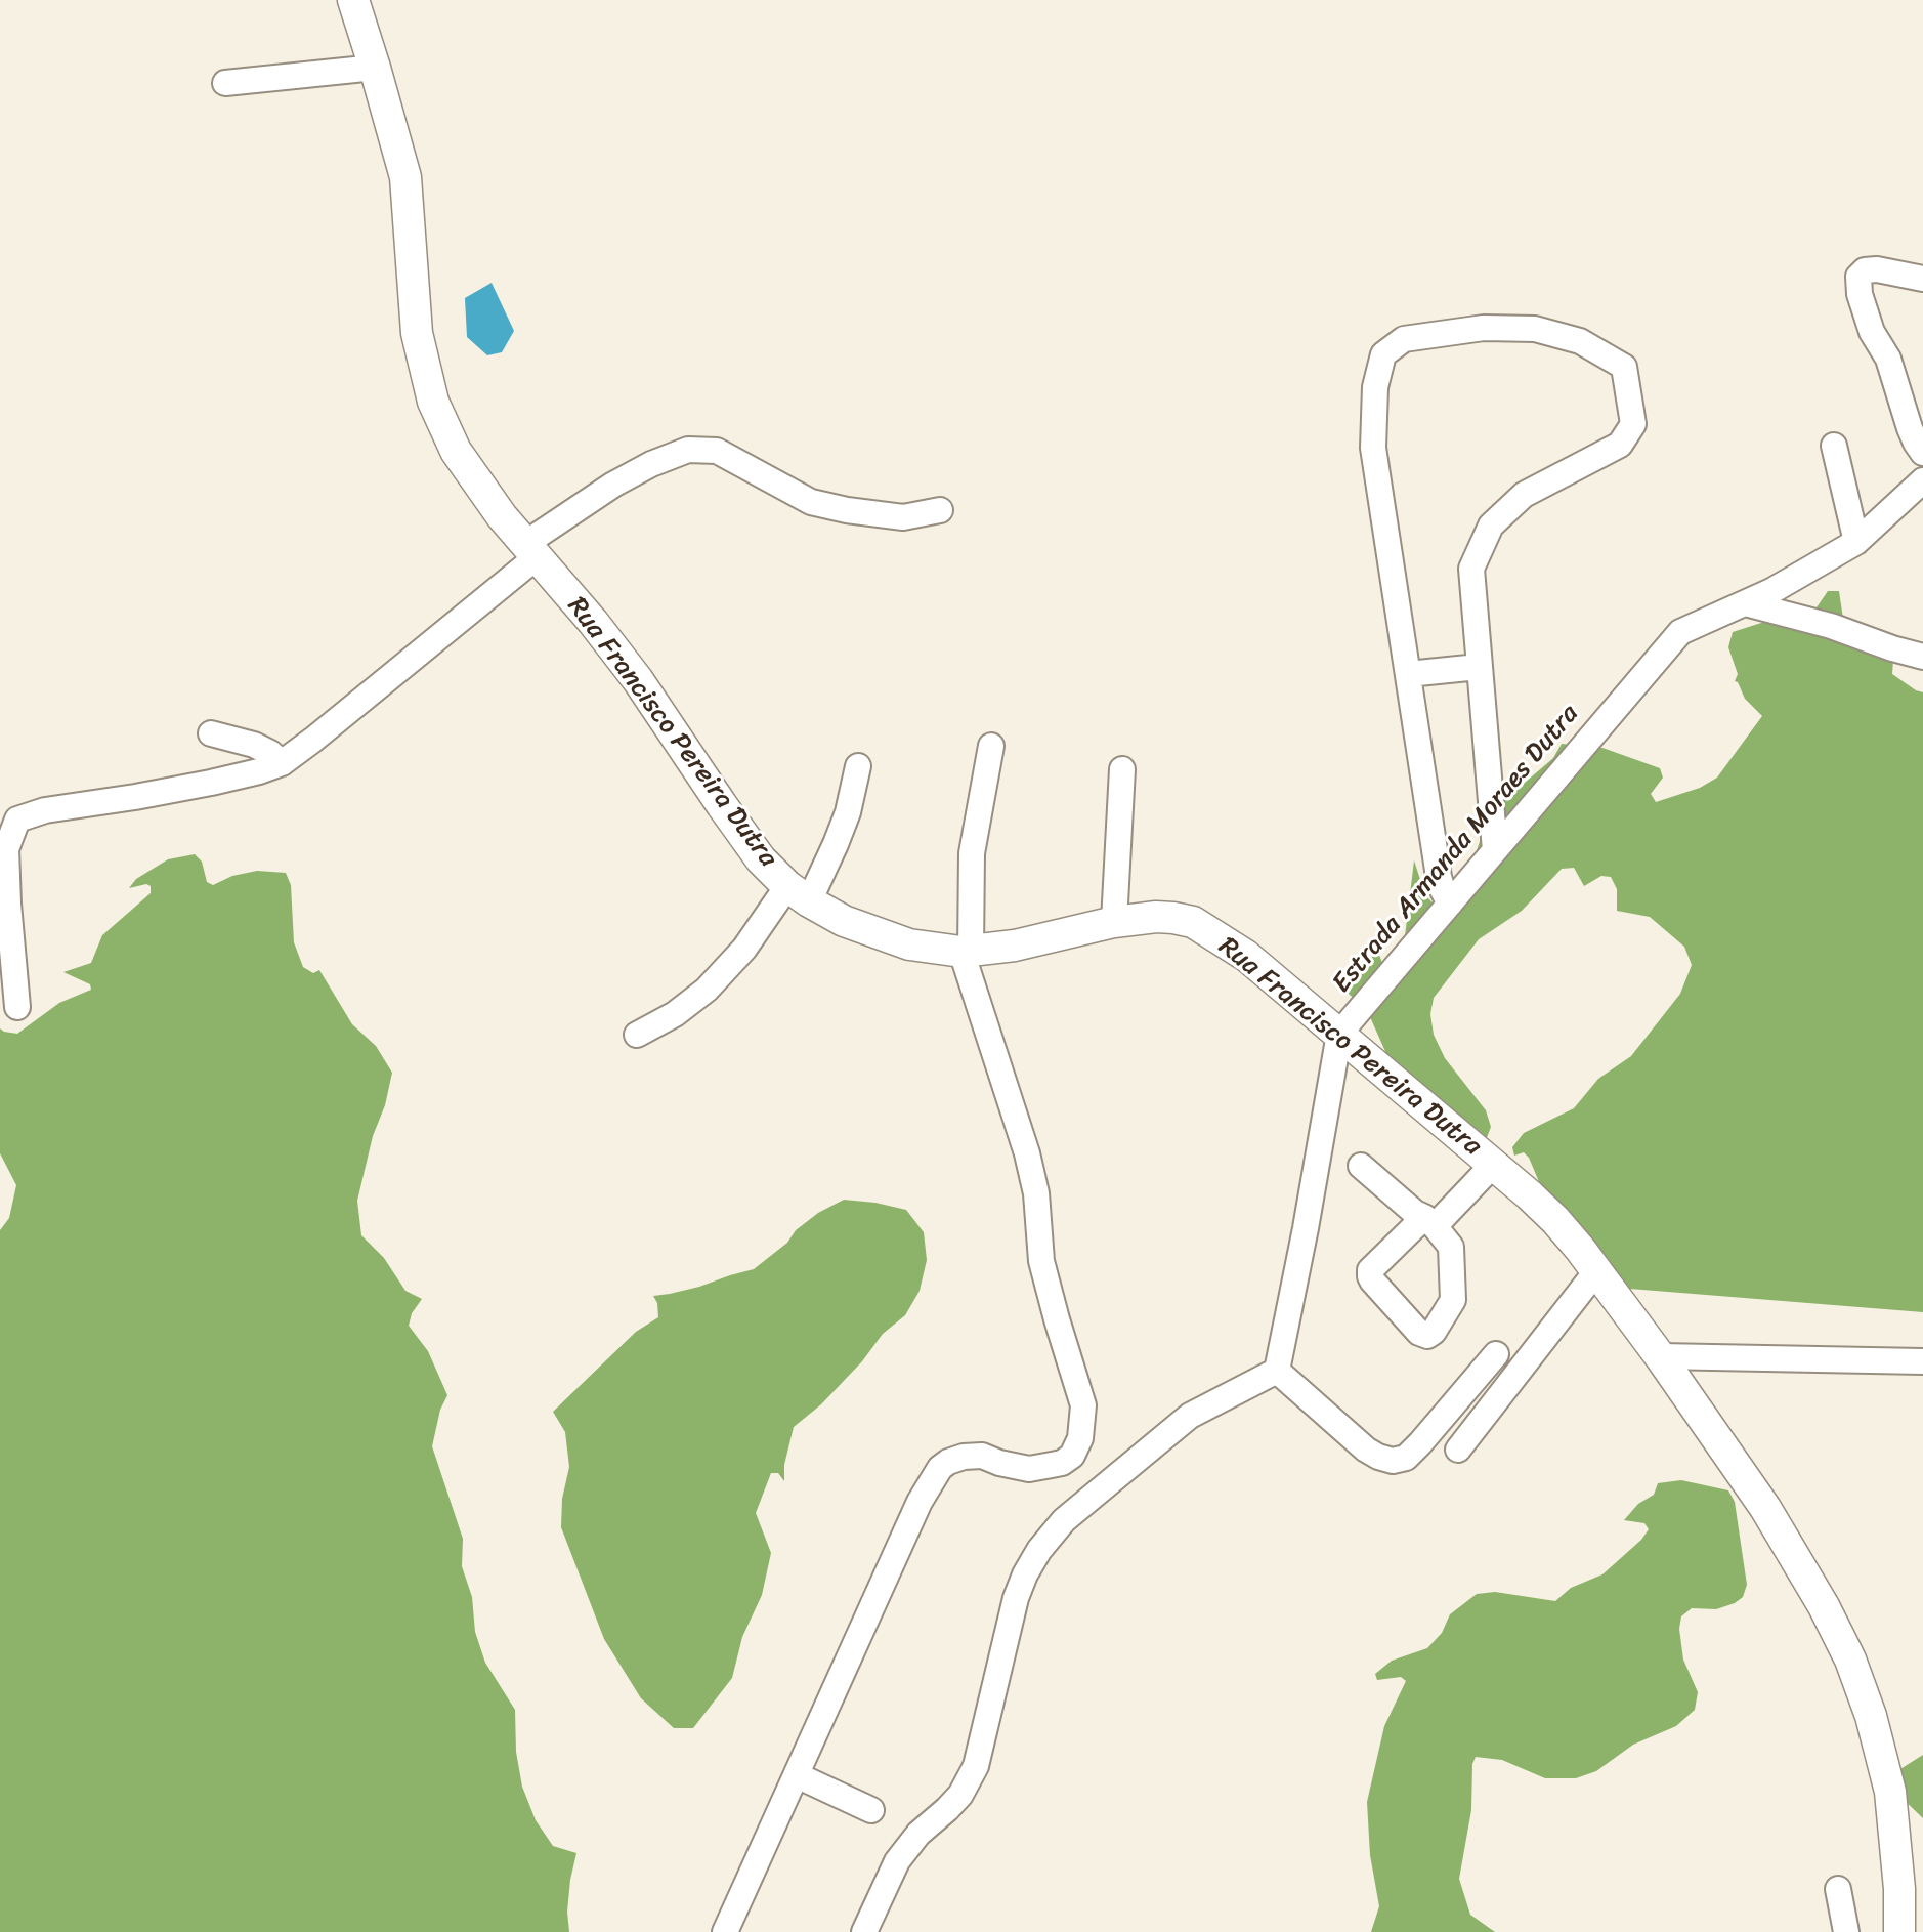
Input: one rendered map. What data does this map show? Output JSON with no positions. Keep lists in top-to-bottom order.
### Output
{
  "streets": {
    "main road": ["Rua Francisco Pereira Dutra"],
    "street": ["Estrada Armanda Moraes Dutra"]
  },
  "crossings": [
    ["Rua Francisco Pereira Dutra", "Estrada Armanda Moraes Dutra"]
  ]
}
